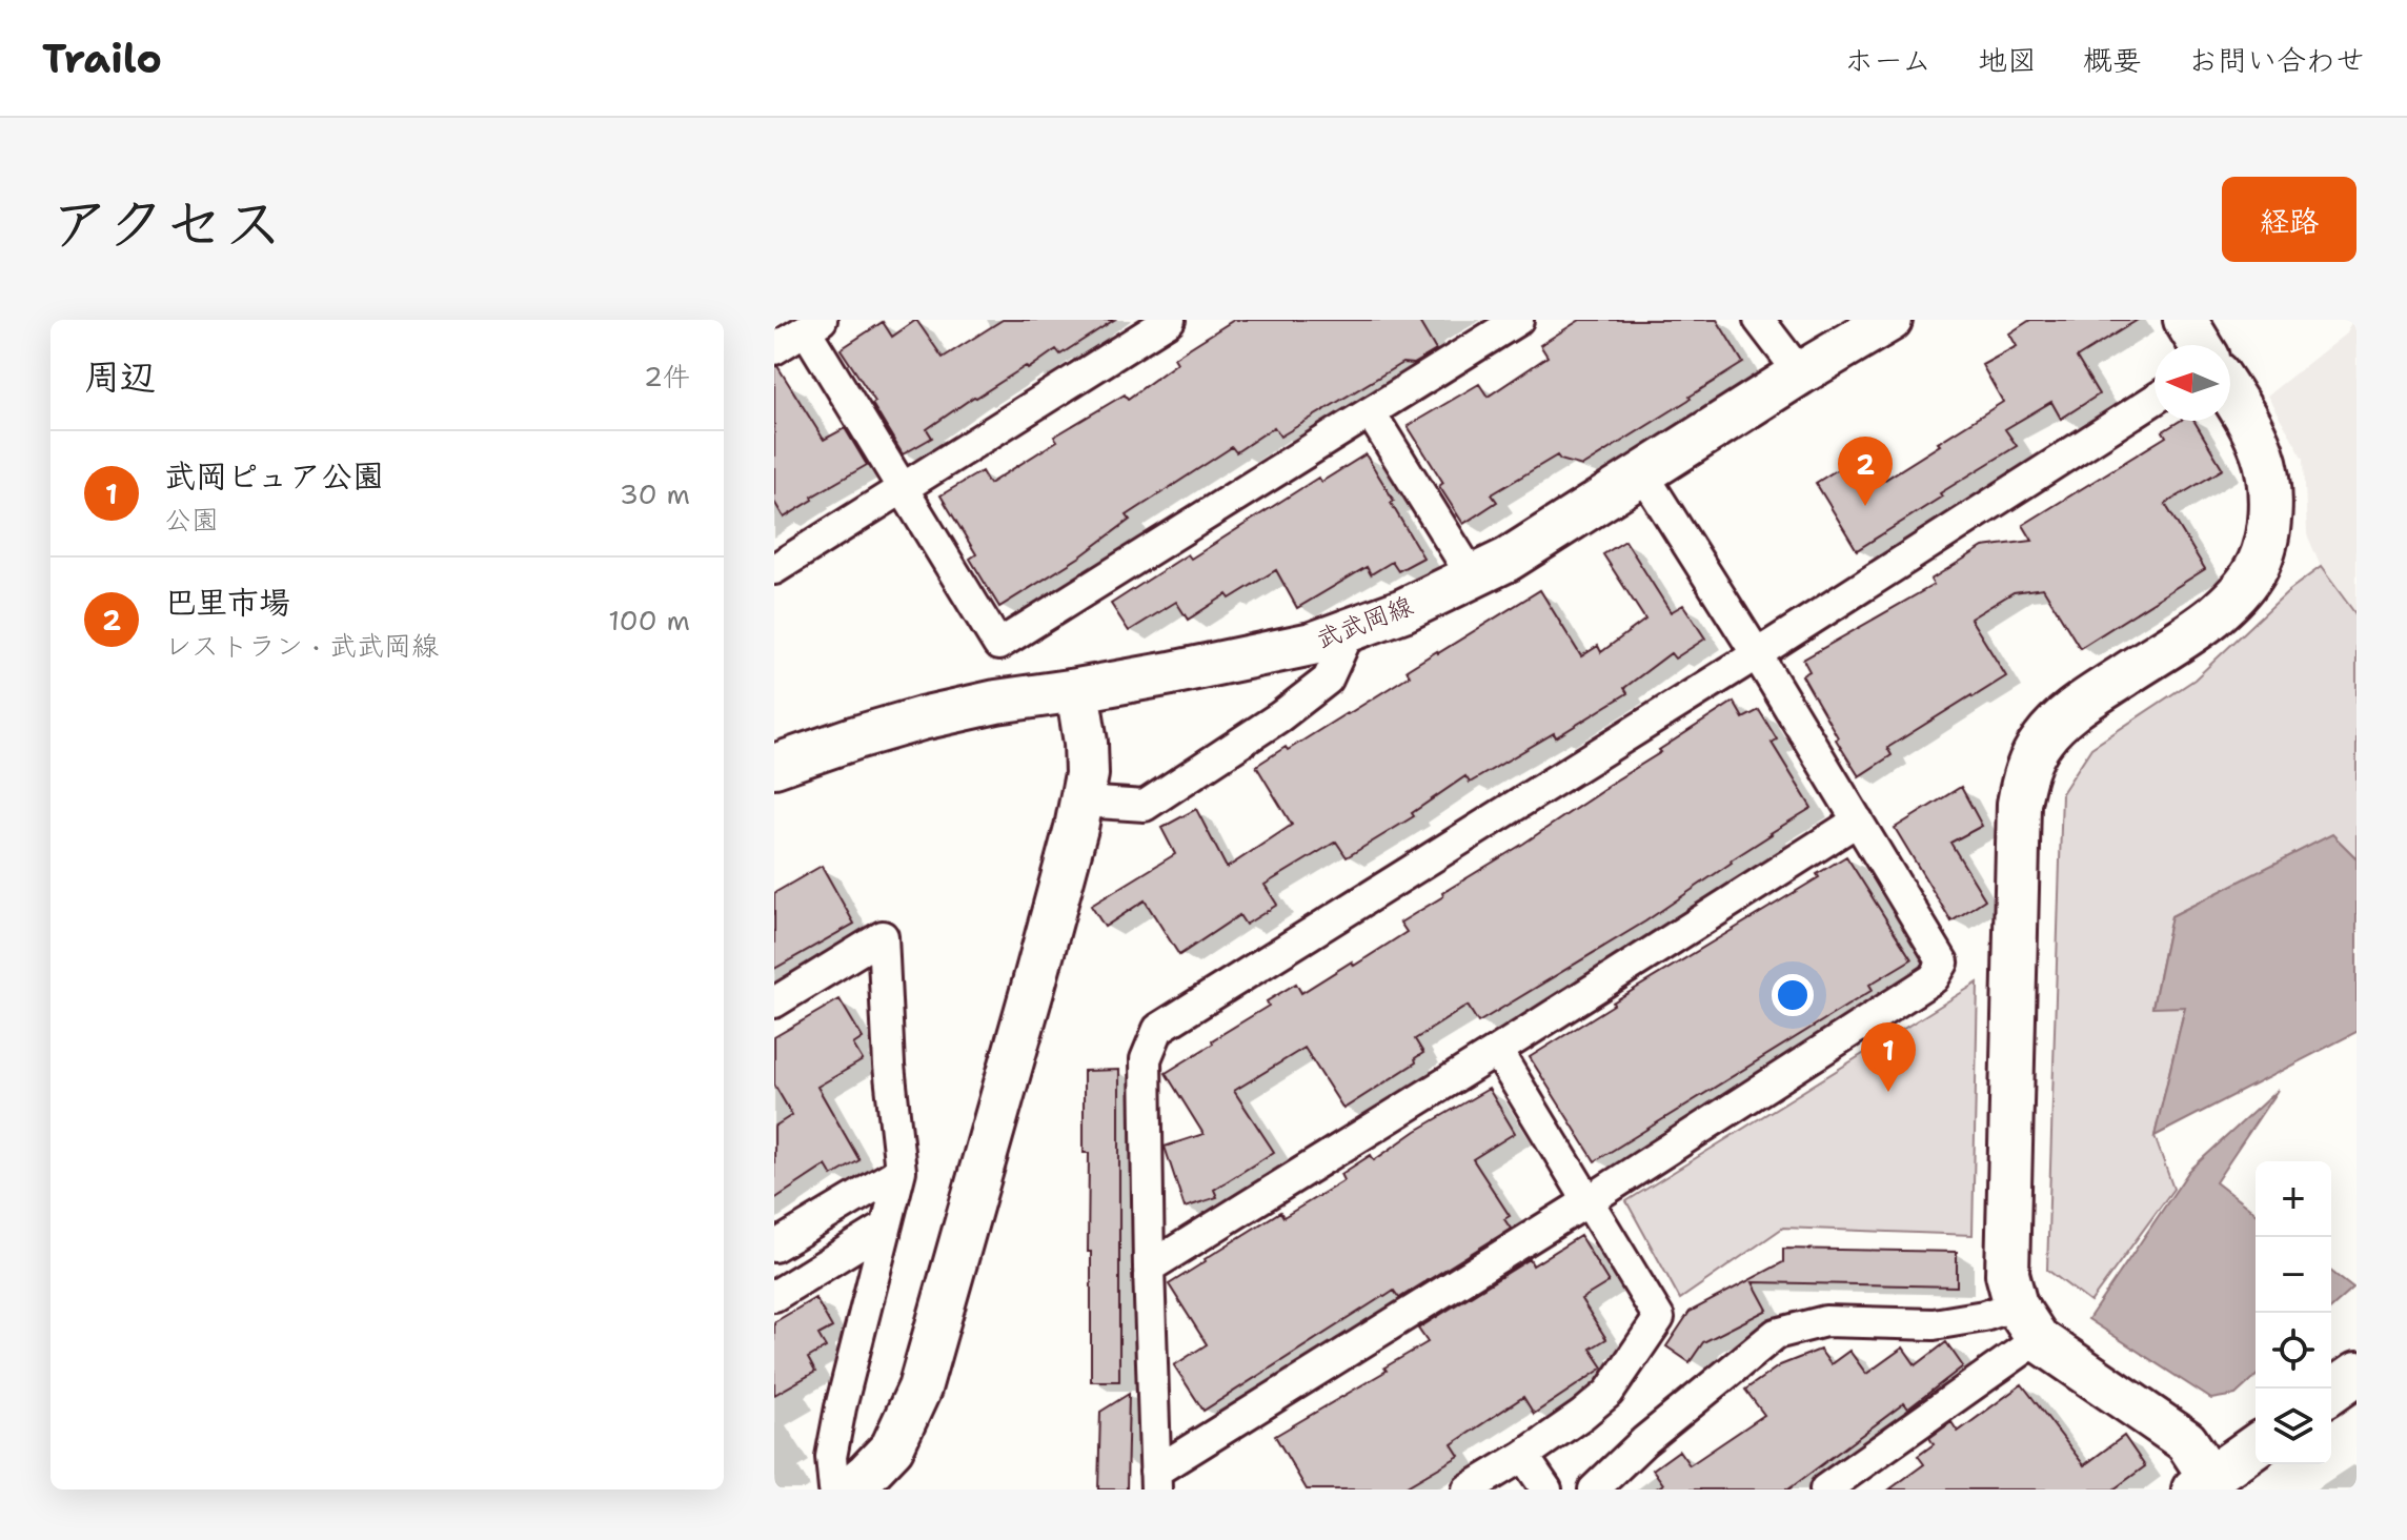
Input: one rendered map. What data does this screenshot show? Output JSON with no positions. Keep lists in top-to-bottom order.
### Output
{
  "streets": {
    "street": ["武武岡線"]
  },
  "north": "left",
  "page": {
    "header": "Trailo",
    "nav": [
      "ホーム",
      "地図",
      "概要",
      "お問い合わせ"
    ],
    "title": "アクセス",
    "buttons": "経路",
    "heading": ["周辺", "2件"],
    "list": [
      {
        "mark": "1",
        "name": "武岡ピュア公園",
        "note": "公園",
        "value": "30 m"
      },
      {
        "mark": "2",
        "name": "巴里市場",
        "note": "レストラン · 武武岡線",
        "value": "100 m"
      }
    ],
    "pins": ["2", "1"],
    "map_buttons": ["+", "−"]
  }
}
